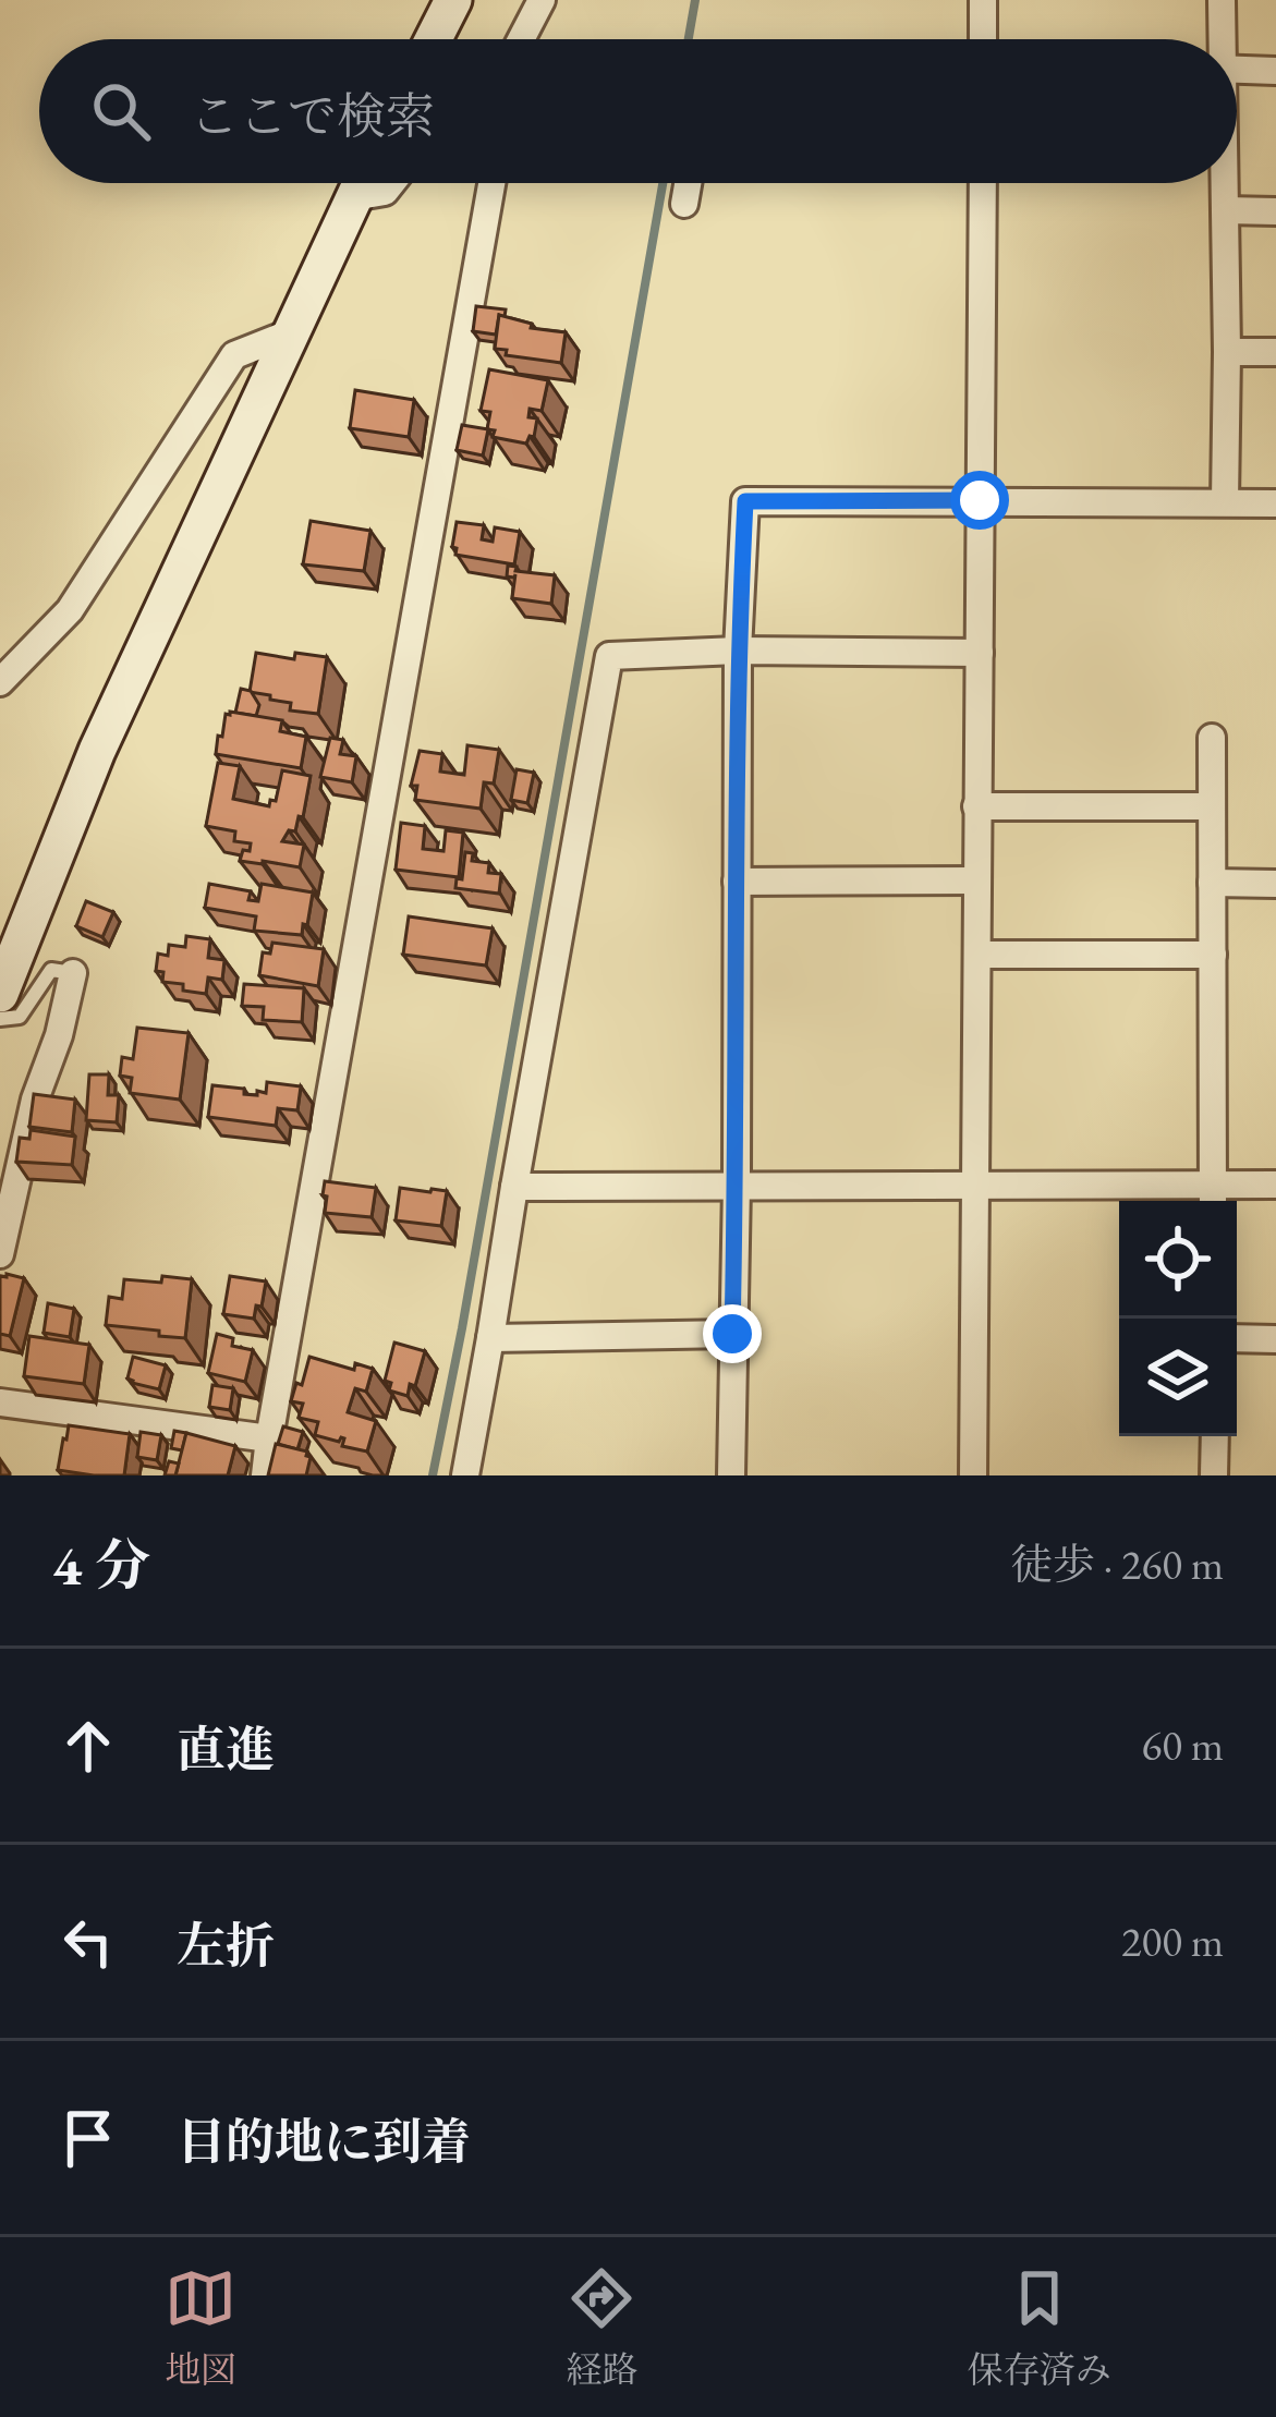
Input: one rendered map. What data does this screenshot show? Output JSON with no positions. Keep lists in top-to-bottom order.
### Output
{
  "page": {
    "search": "ここで検索",
    "heading": ["4 分", "徒歩 · 260 m"],
    "list": [
      ["直進", "60 m"],
      ["左折", "200 m"],
      "目的地に到着"
    ],
    "nav": ["地図", "経路", "保存済み"]
  }
}
